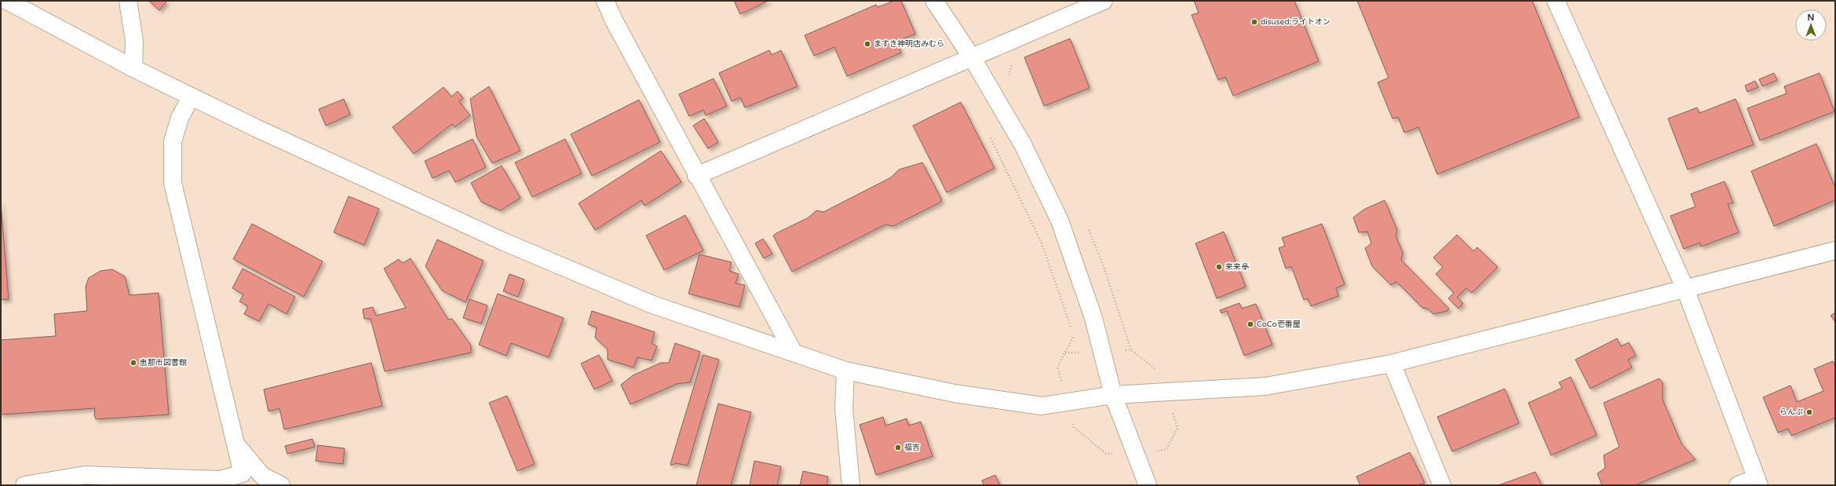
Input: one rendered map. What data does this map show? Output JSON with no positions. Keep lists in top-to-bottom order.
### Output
{
  "places": [
    "disused:ライトオン",
    "ますき神明店みむら",
    "来来亭",
    "CoCo壱番屋",
    "恵那市図書館",
    "らんぷ",
    "福吉"
  ],
  "north": "top"
}
